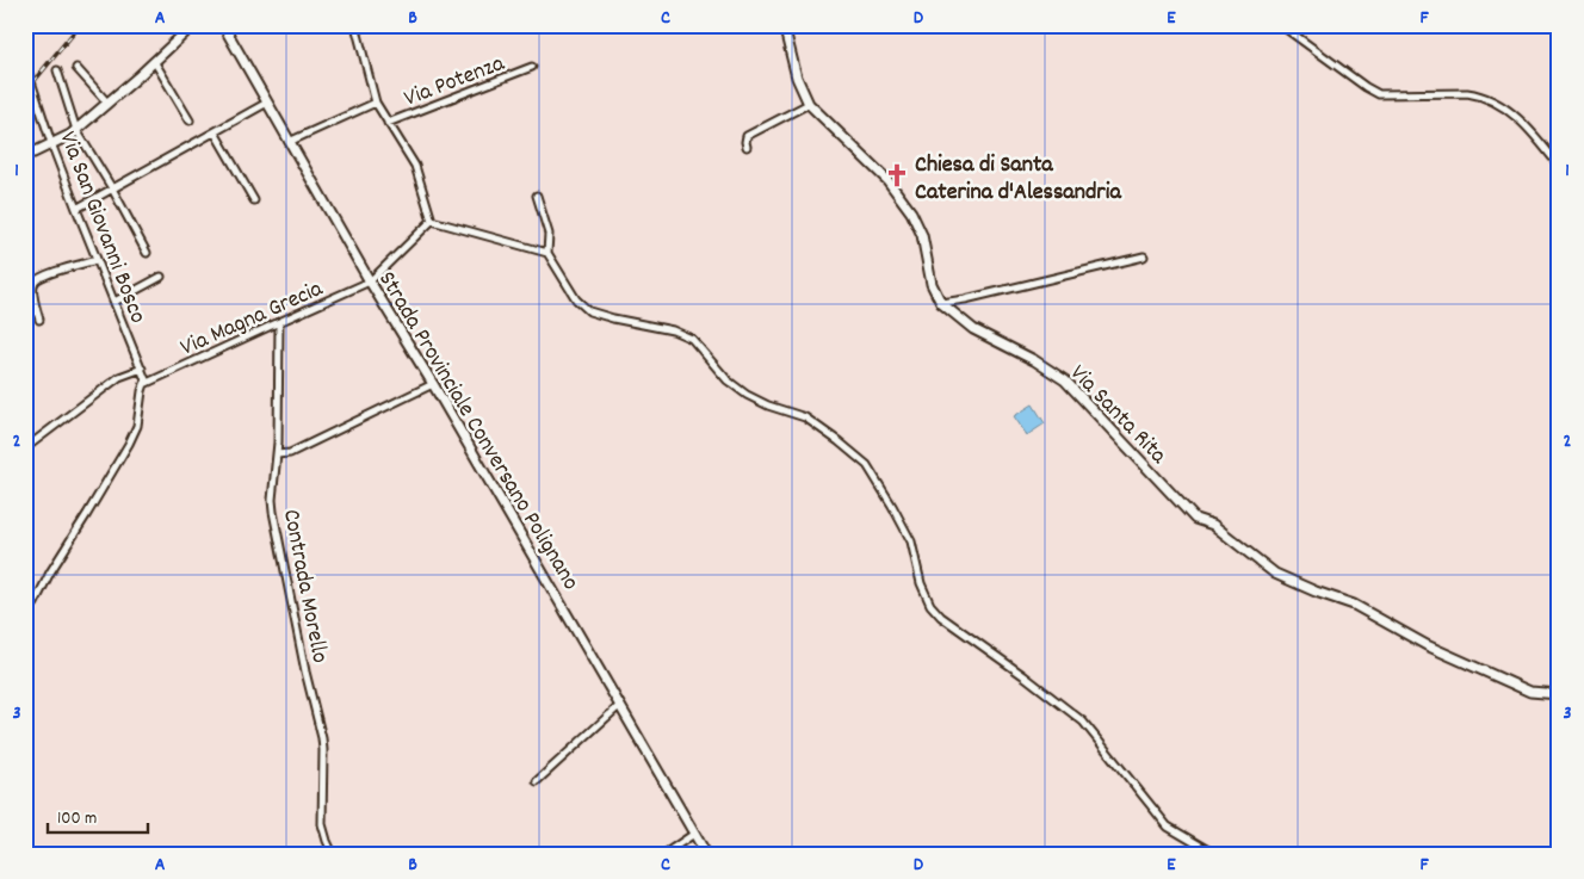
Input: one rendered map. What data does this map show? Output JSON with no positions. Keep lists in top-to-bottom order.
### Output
{
  "streets": {
    "street": [
      "Via Potenza",
      "Via San Giovanni Bosco",
      "Via Magna Grecia",
      "Via Santa Rita",
      "Strada Provinciale Conversano Polignano",
      "Contrada Morello"
    ]
  },
  "crossings": [
    ["Via San Giovanni Bosco", "Via Magna Grecia"],
    ["Via Magna Grecia", "Strada Provinciale Conversano Polignano"],
    ["Via Magna Grecia", "Contrada Morello"]
  ],
  "places": {
    "church": ["Chiesa di Santa Caterina d'Alessandria"]
  },
  "scale_bar": "100 m",
  "grid": {
    "columns": [
      "A",
      "B",
      "C",
      "D",
      "E",
      "F"
    ],
    "rows": ["1", "2", "3"]
  }
}
